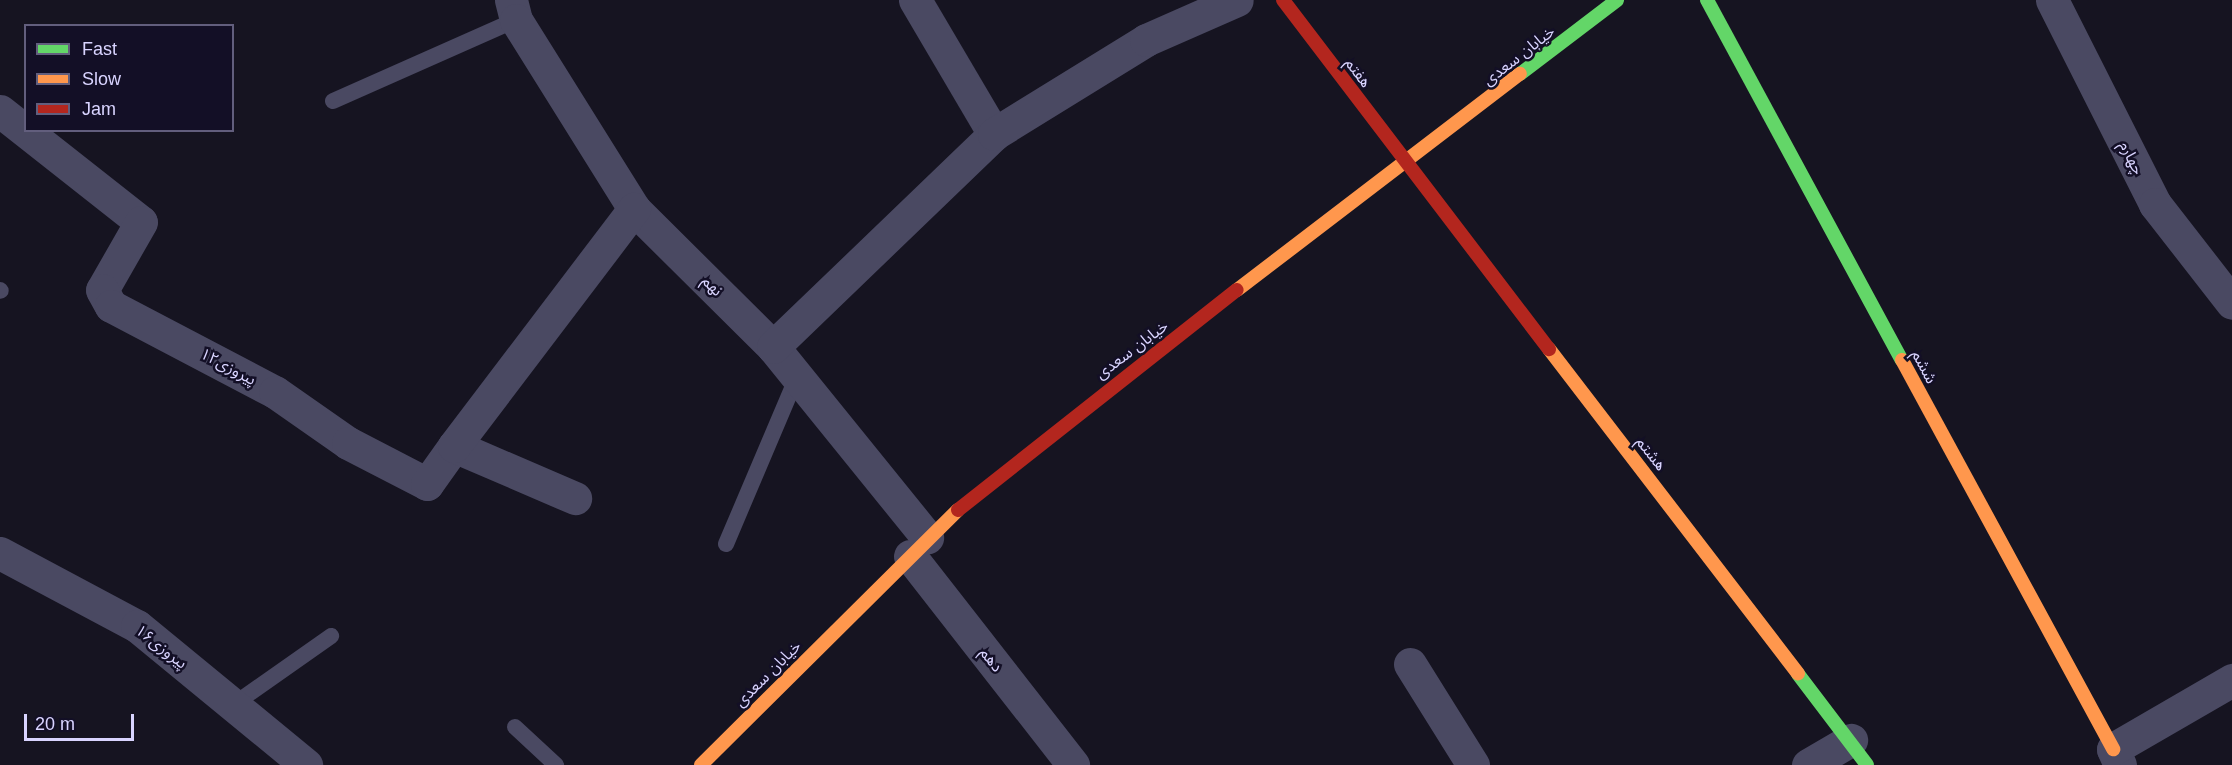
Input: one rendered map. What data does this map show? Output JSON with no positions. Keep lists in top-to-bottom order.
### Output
{
  "streets": {
    "street": [
      "خیابان سعدی",
      "هفتم",
      "چهارم",
      "نهم",
      "پیروزی۱۲",
      "ششم",
      "هشتم",
      "پیروزی۱۶",
      "دهم"
    ]
  },
  "crossings": [
    ["خیابان سعدی", "هفتم"],
    ["خیابان سعدی", "نهم"],
    ["خیابان سعدی", "هشتم"],
    ["خیابان سعدی", "دهم"],
    ["هفتم", "هشتم"],
    ["نهم", "دهم"]
  ],
  "legend": ["Fast", "Slow", "Jam"],
  "scale_bar": "20 m"
}
